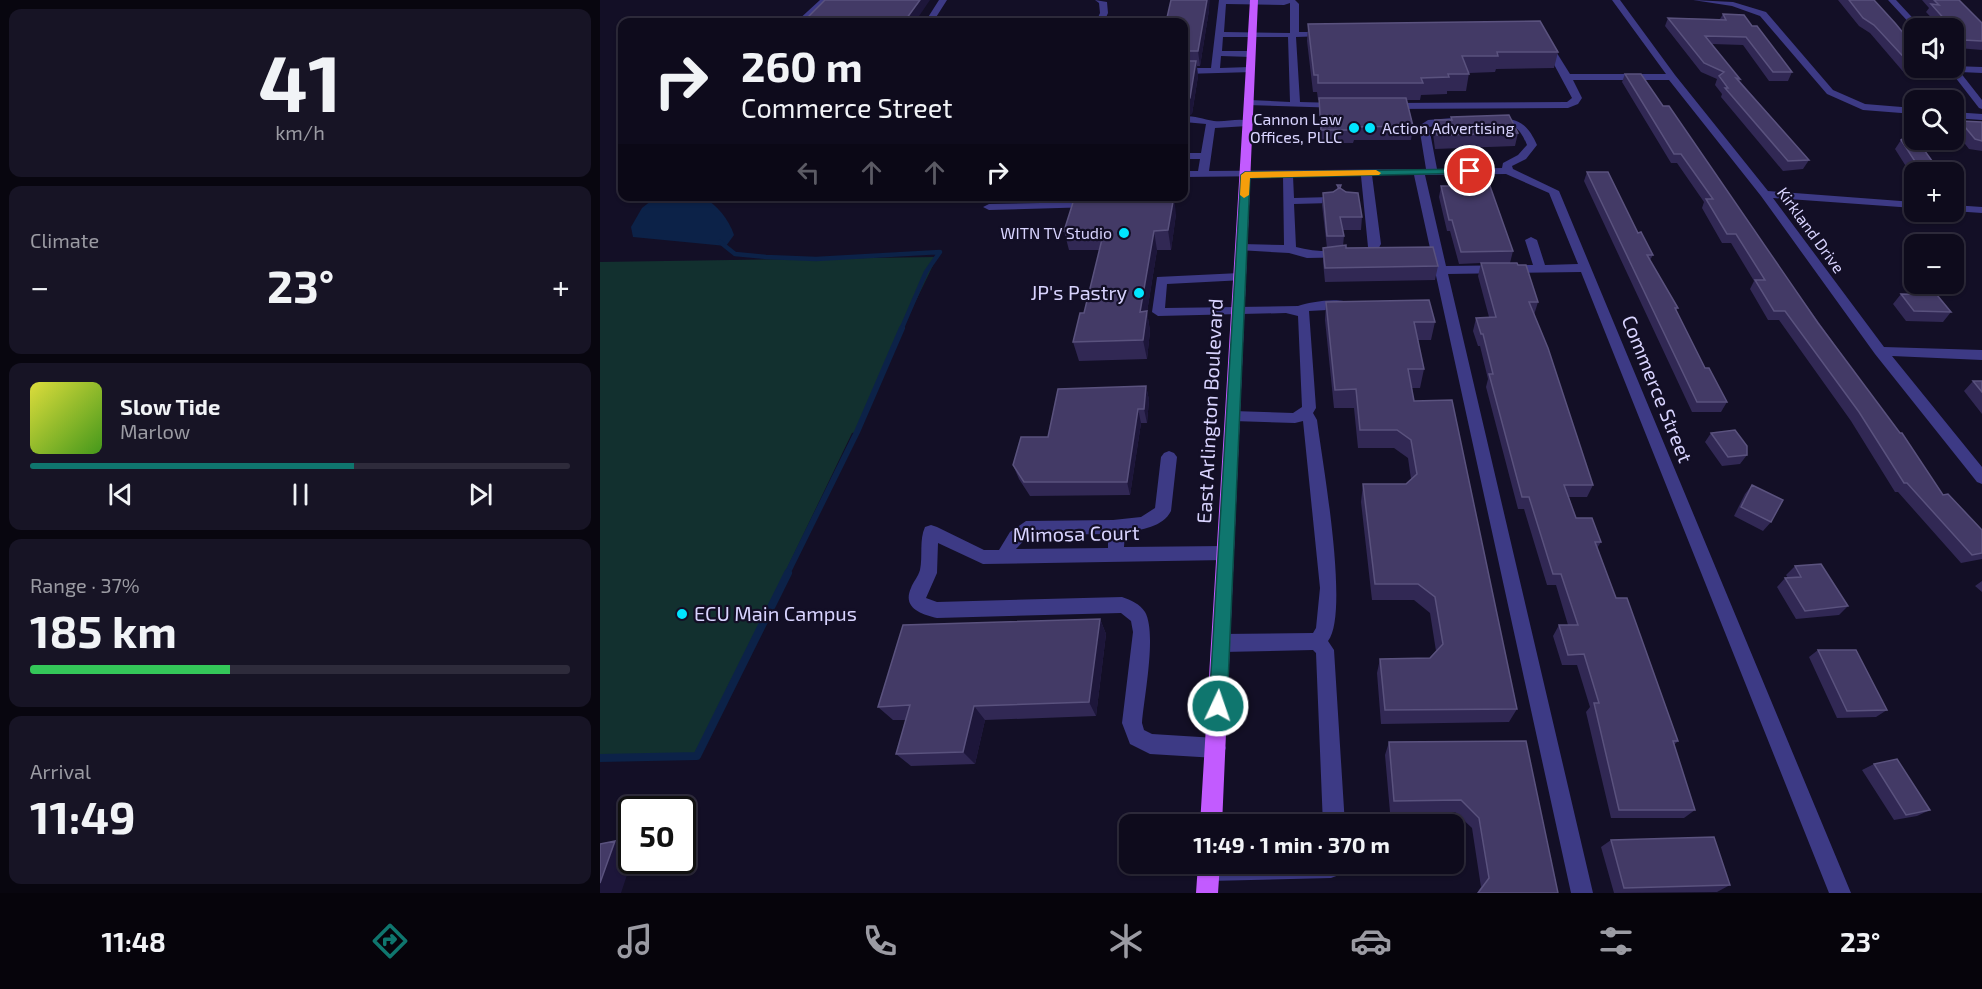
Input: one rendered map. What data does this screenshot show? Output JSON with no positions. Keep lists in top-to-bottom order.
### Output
{
  "streets": {
    "main road": ["East Arlington Boulevard"],
    "street": ["Kirkland Drive", "Commerce Street", "Mimosa Court"]
  },
  "crossings": [
    ["Commerce Street", "East Arlington Boulevard"],
    ["East Arlington Boulevard", "Mimosa Court"]
  ],
  "places": [
    "Cannon Law Offices, PLLC",
    "Action Advertising",
    "WITN TV Studio",
    "JP's Pastry",
    "ECU Main Campus"
  ],
  "page": {
    "tile": [
      ["41", "km/h"],
      "Climate",
      ["Range · 37%", "185 km"],
      ["Arrival", "11:49"]
    ],
    "map_buttons": ["+", "−"],
    "turn": ["260 m", "Commerce Street"],
    "heat": ["−", "23°", "+"],
    "song": ["Slow Tide", "Marlow"],
    "limit": "50",
    "trip": "11:49 · 1 min · 370 m",
    "tabs": ["11:48", "23°"]
  }
}
